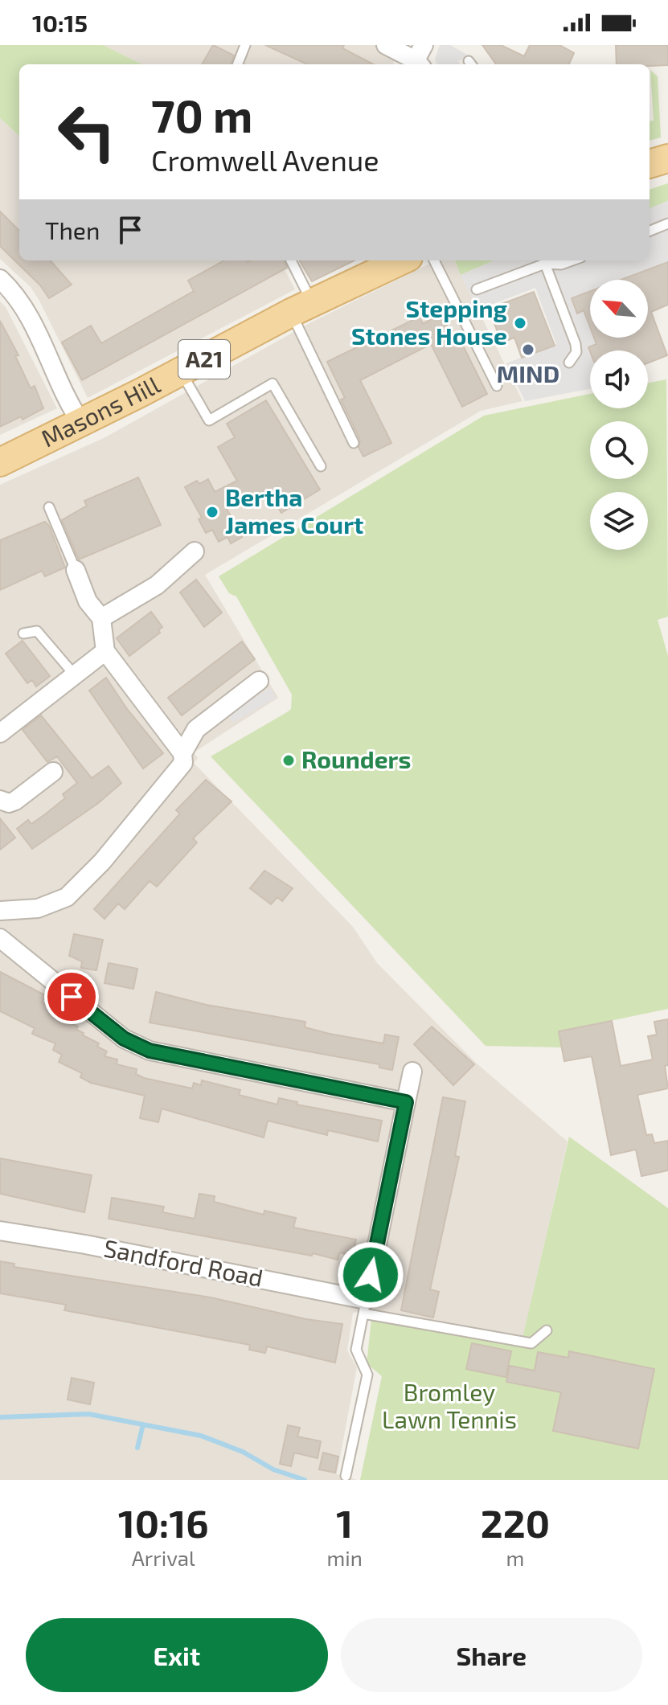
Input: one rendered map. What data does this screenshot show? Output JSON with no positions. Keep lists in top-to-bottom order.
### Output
{
  "streets": {
    "main road": ["A21", "Masons Hill"],
    "street": ["Sandford Road"]
  },
  "parks": ["Bromley Lawn Tennis"],
  "places": [
    "Stepping Stones House",
    "MIND",
    "Bertha James Court",
    "Rounders"
  ],
  "north": "top left",
  "page": {
    "status": "10:15",
    "turn": ["70 m", "Cromwell Avenue"],
    "then": "Then",
    "eta": [
      "10:16",
      "Arrival",
      "1",
      "min",
      "220",
      "m"
    ],
    "buttons": ["Exit", "Share"]
  }
}
